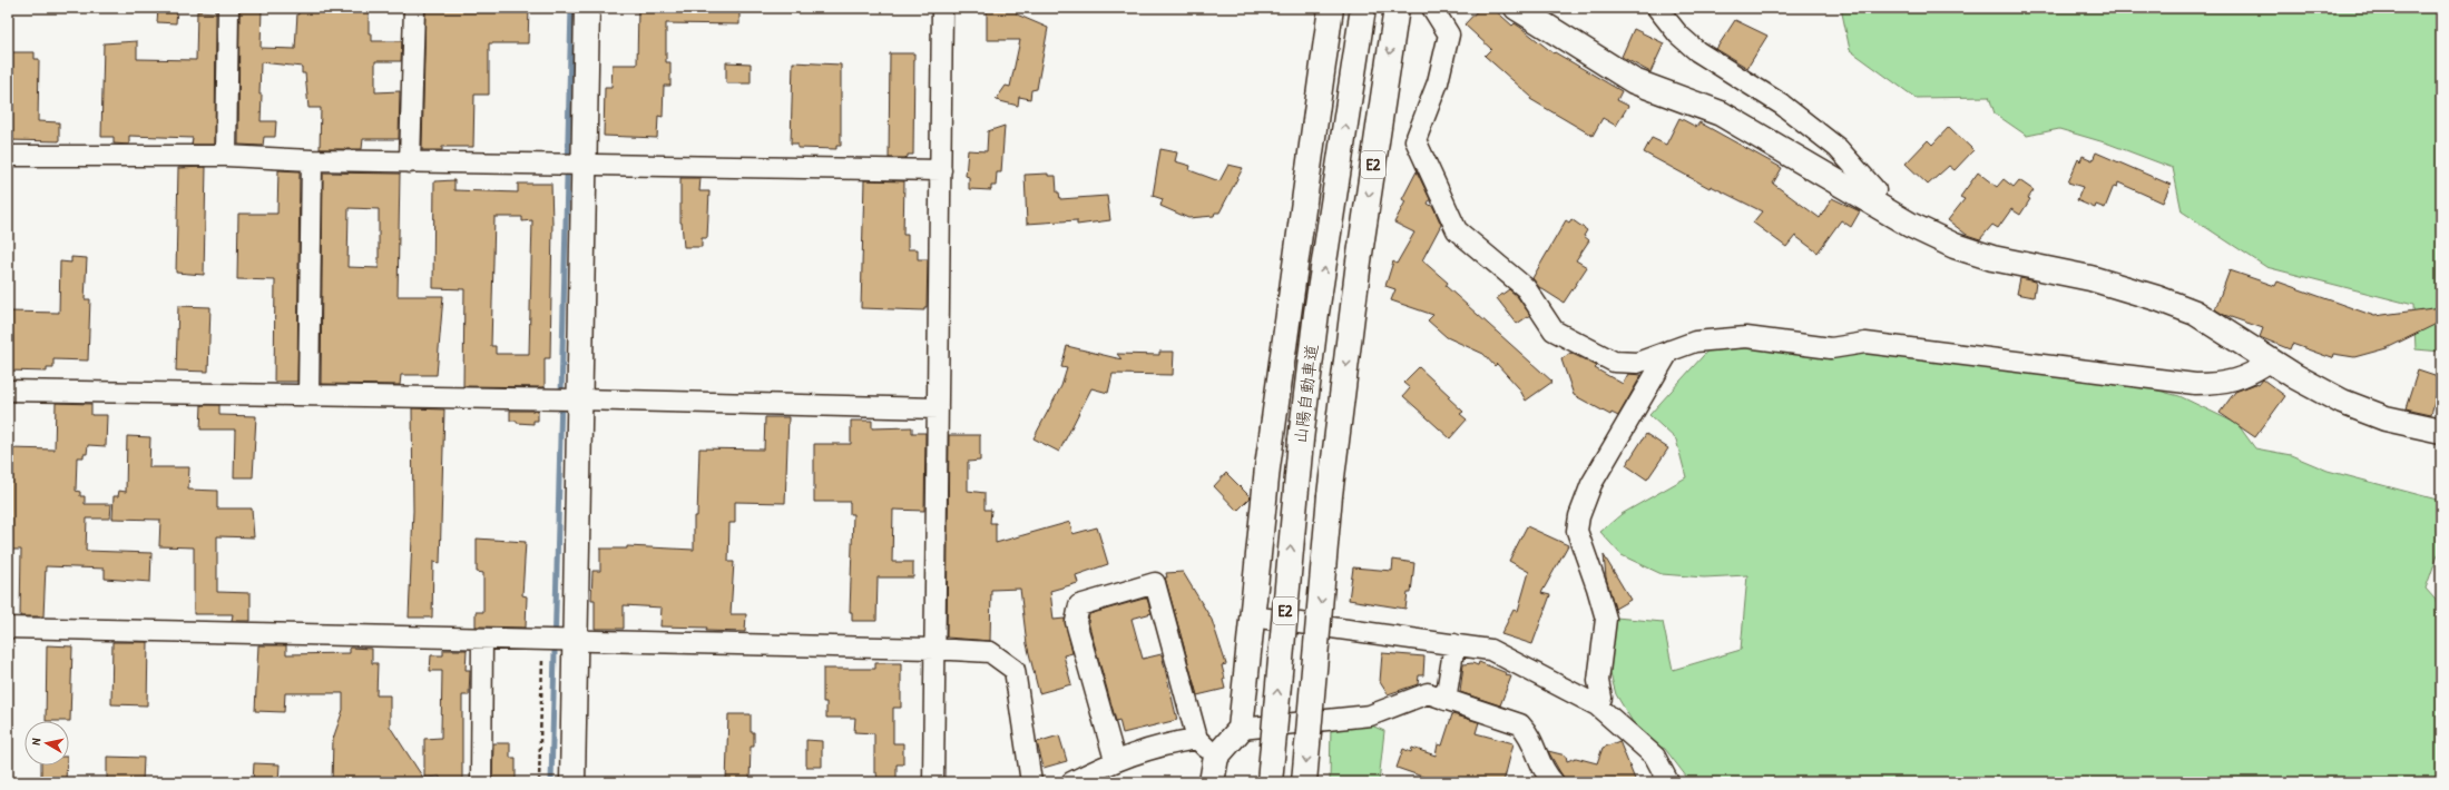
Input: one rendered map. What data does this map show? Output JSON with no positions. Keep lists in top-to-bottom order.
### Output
{
  "streets": {
    "main road": ["E2", "山陽自動車道"]
  },
  "north": "left"
}
